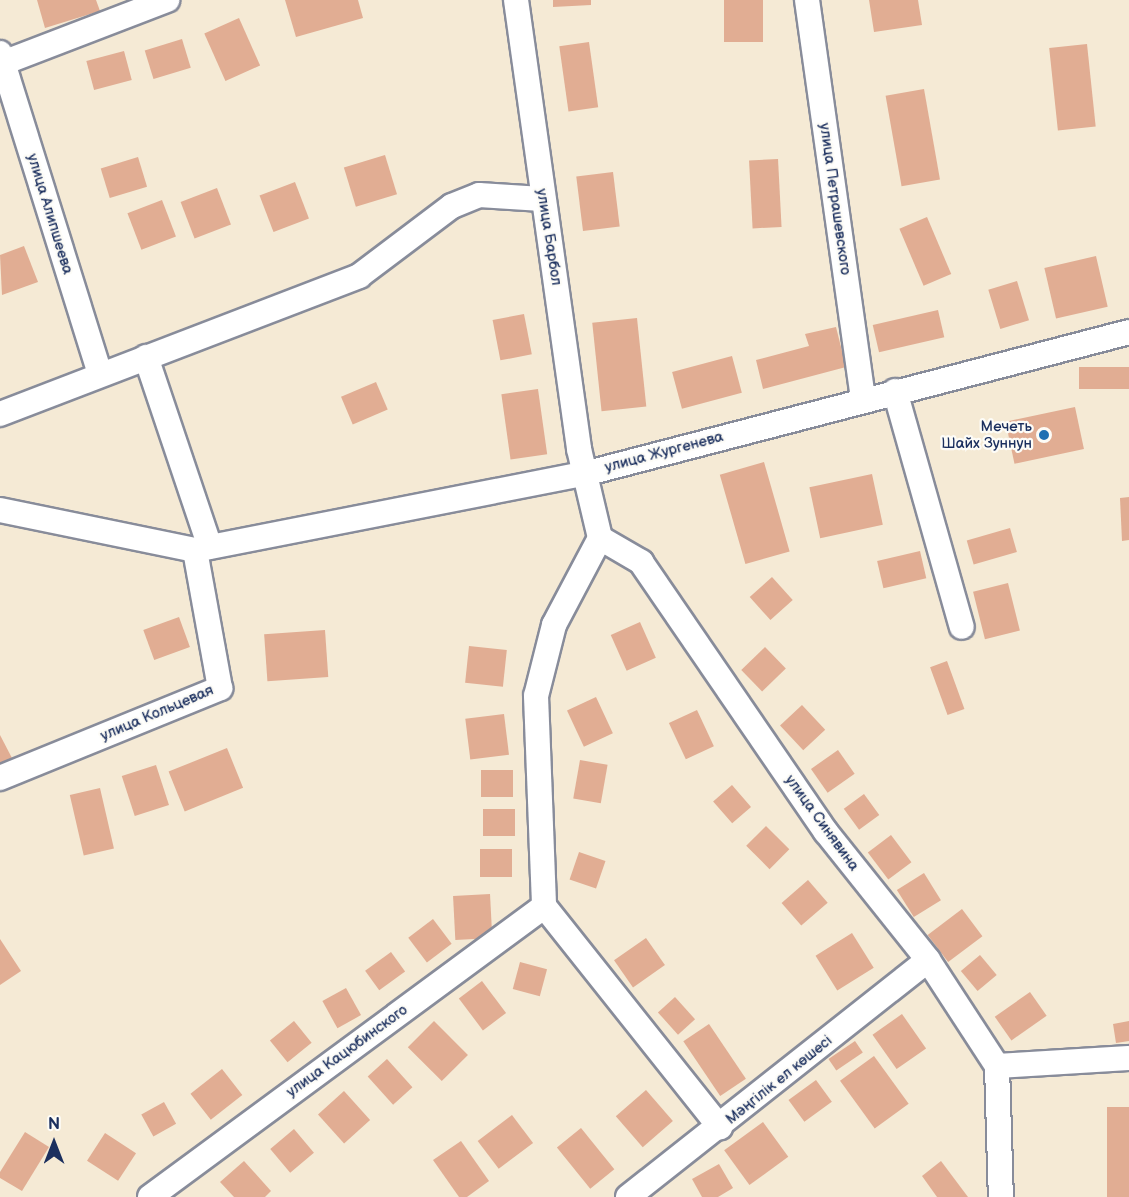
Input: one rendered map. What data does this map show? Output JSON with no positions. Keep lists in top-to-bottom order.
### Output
{
  "streets": {
    "street": [
      "улица Петрашевского",
      "улица Алипшеева",
      "улица Барбол",
      "улица Жургенева",
      "улица Кольцевая",
      "улица Синявина",
      "улица Кацюбинского",
      "Мәңгілік ел көшесі"
    ]
  },
  "crossings": [
    ["улица Петрашевского", "улица Жургенева"],
    ["улица Барбол", "улица Жургенева"],
    ["улица Жургенева", "улица Кольцевая"],
    ["улица Синявина", "Мәңгілік ел көшесі"]
  ],
  "places": ["Мечеть Шайх Зуннун"],
  "north": "top"
}
